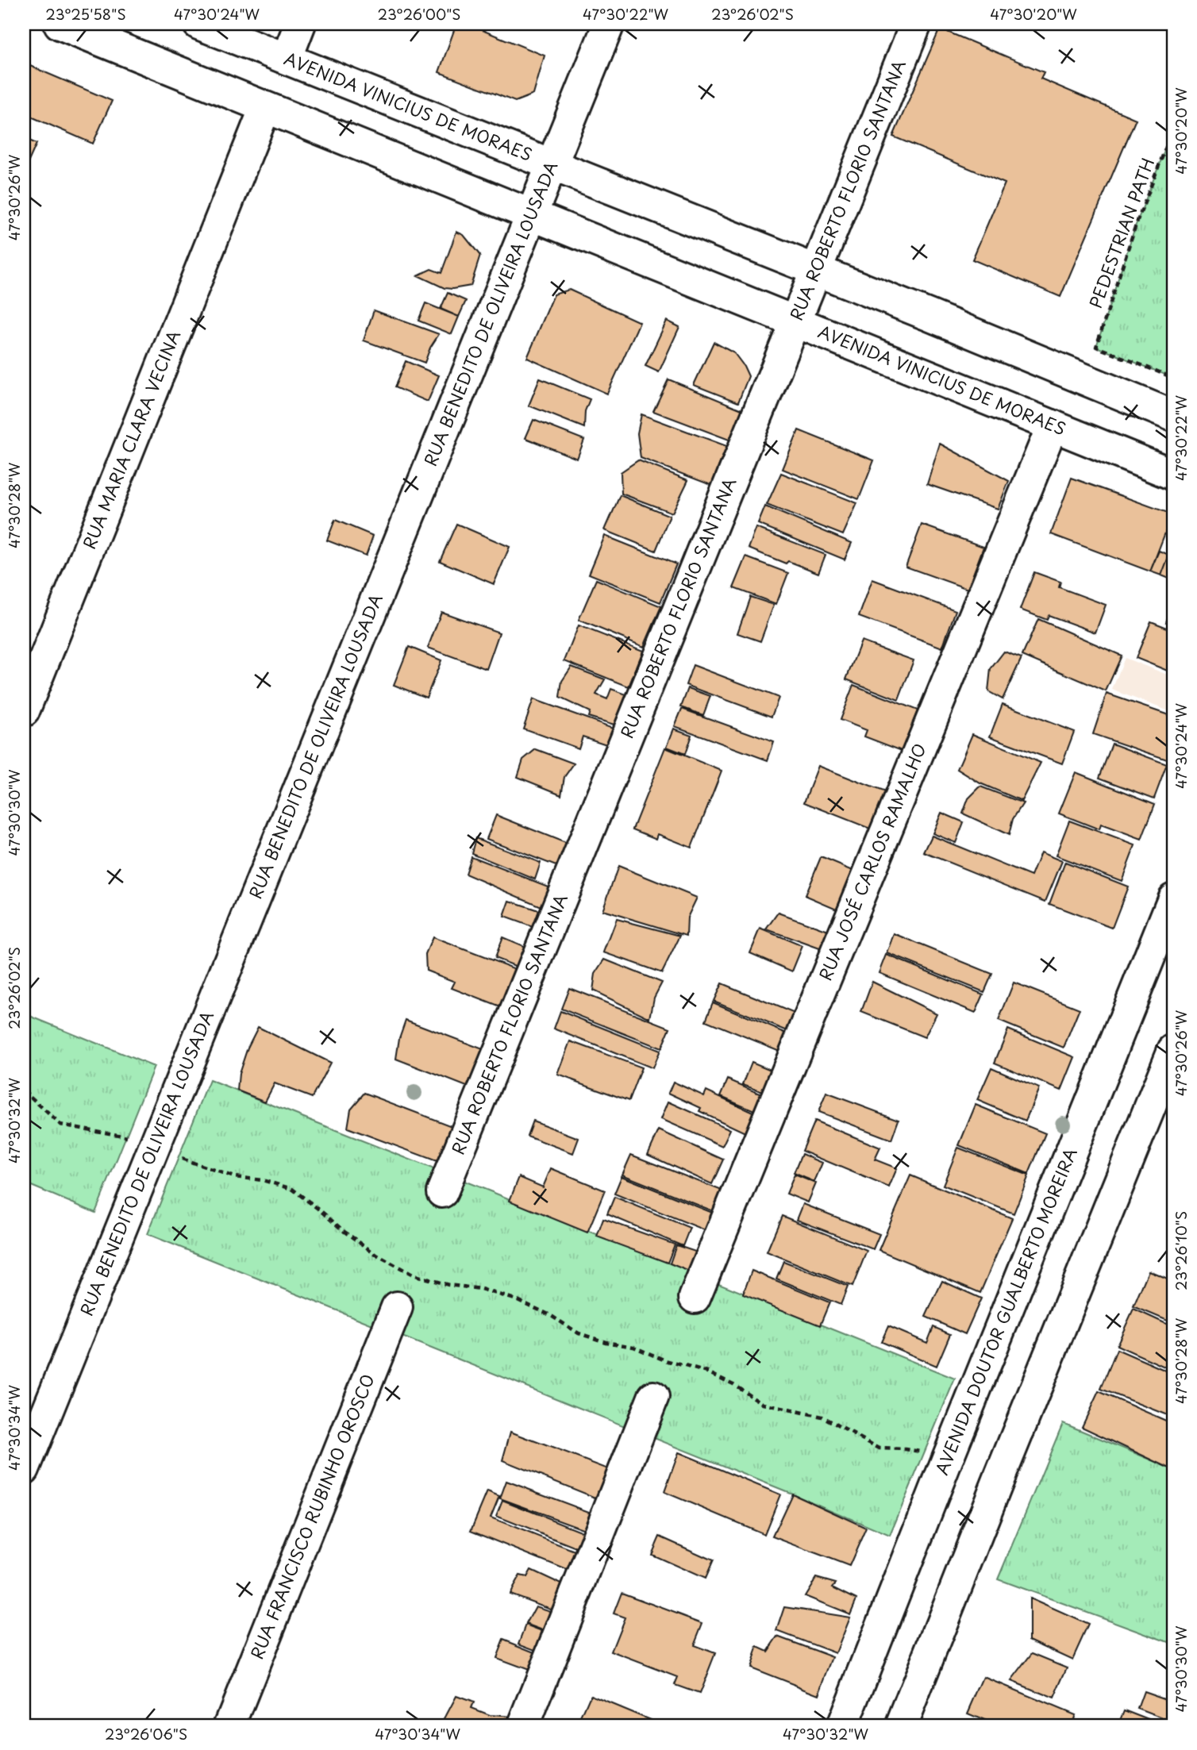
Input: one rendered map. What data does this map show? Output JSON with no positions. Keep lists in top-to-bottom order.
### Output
{
  "streets": {
    "street": [
      "AVENIDA VINICIUS DE MORAES",
      "RUA ROBERTO FLORIO SANTANA",
      "RUA BENEDITO DE OLIVEIRA LOUSADA",
      "RUA MARIA CLARA VECINA",
      "RUA JOSÉ CARLOS RAMALHO",
      "AVENIDA DOUTOR GUALBERTO MOREIRA",
      "RUA FRANCISCO RUBINHO OROSCO"
    ],
    "path": ["PEDESTRIAN PATH"]
  },
  "crossings": [
    ["AVENIDA VINICIUS DE MORAES", "RUA ROBERTO FLORIO SANTANA"],
    ["AVENIDA VINICIUS DE MORAES", "RUA BENEDITO DE OLIVEIRA LOUSADA"],
    ["AVENIDA VINICIUS DE MORAES", "RUA MARIA CLARA VECINA"],
    ["AVENIDA VINICIUS DE MORAES", "RUA JOSÉ CARLOS RAMALHO"]
  ],
  "coordinates": [
    "23°25'58\"S",
    "47°30'24\"W",
    "23°26'00\"S",
    "47°30'22\"W",
    "23°26'02\"S",
    "47°30'20\"W",
    "47°30'26\"W",
    "47°30'28\"W",
    "47°30'30\"W",
    "47°30'32\"W",
    "23°26'10\"S",
    "47°30'34\"W",
    "23°26'06\"S"
  ]
}
